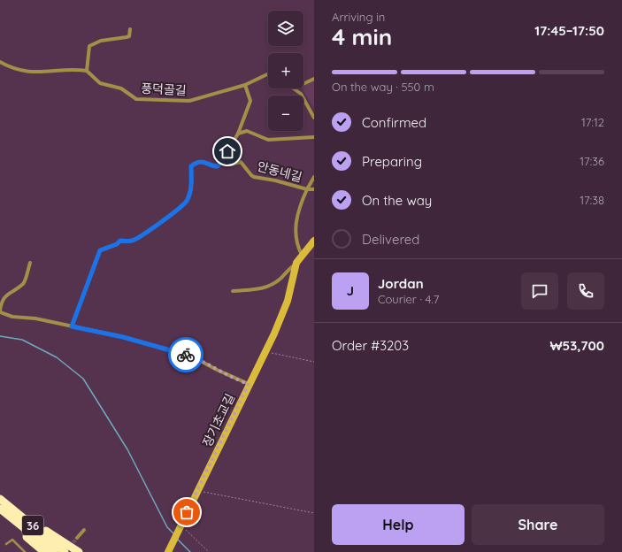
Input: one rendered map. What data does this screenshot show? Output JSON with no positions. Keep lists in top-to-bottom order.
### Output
{
  "streets": {
    "highway": ["36"],
    "main road": ["장기초교길"],
    "street": ["풍덕골길", "안동네길"]
  },
  "page": {
    "heading": ["4 min", "Arriving in", "17:45–17:50"],
    "panel": [
      "Jordan",
      "Courier · 4.7",
      "Order #3203",
      "₩53,700"
    ],
    "map_buttons": ["+", "−"],
    "bar": "On the way · 550 m",
    "list": [
      ["Confirmed", "17:12"],
      ["Preparing", "17:36"],
      ["On the way", "17:38"],
      "Delivered"
    ],
    "round": "J",
    "buttons": ["Help", "Share"]
  }
}
